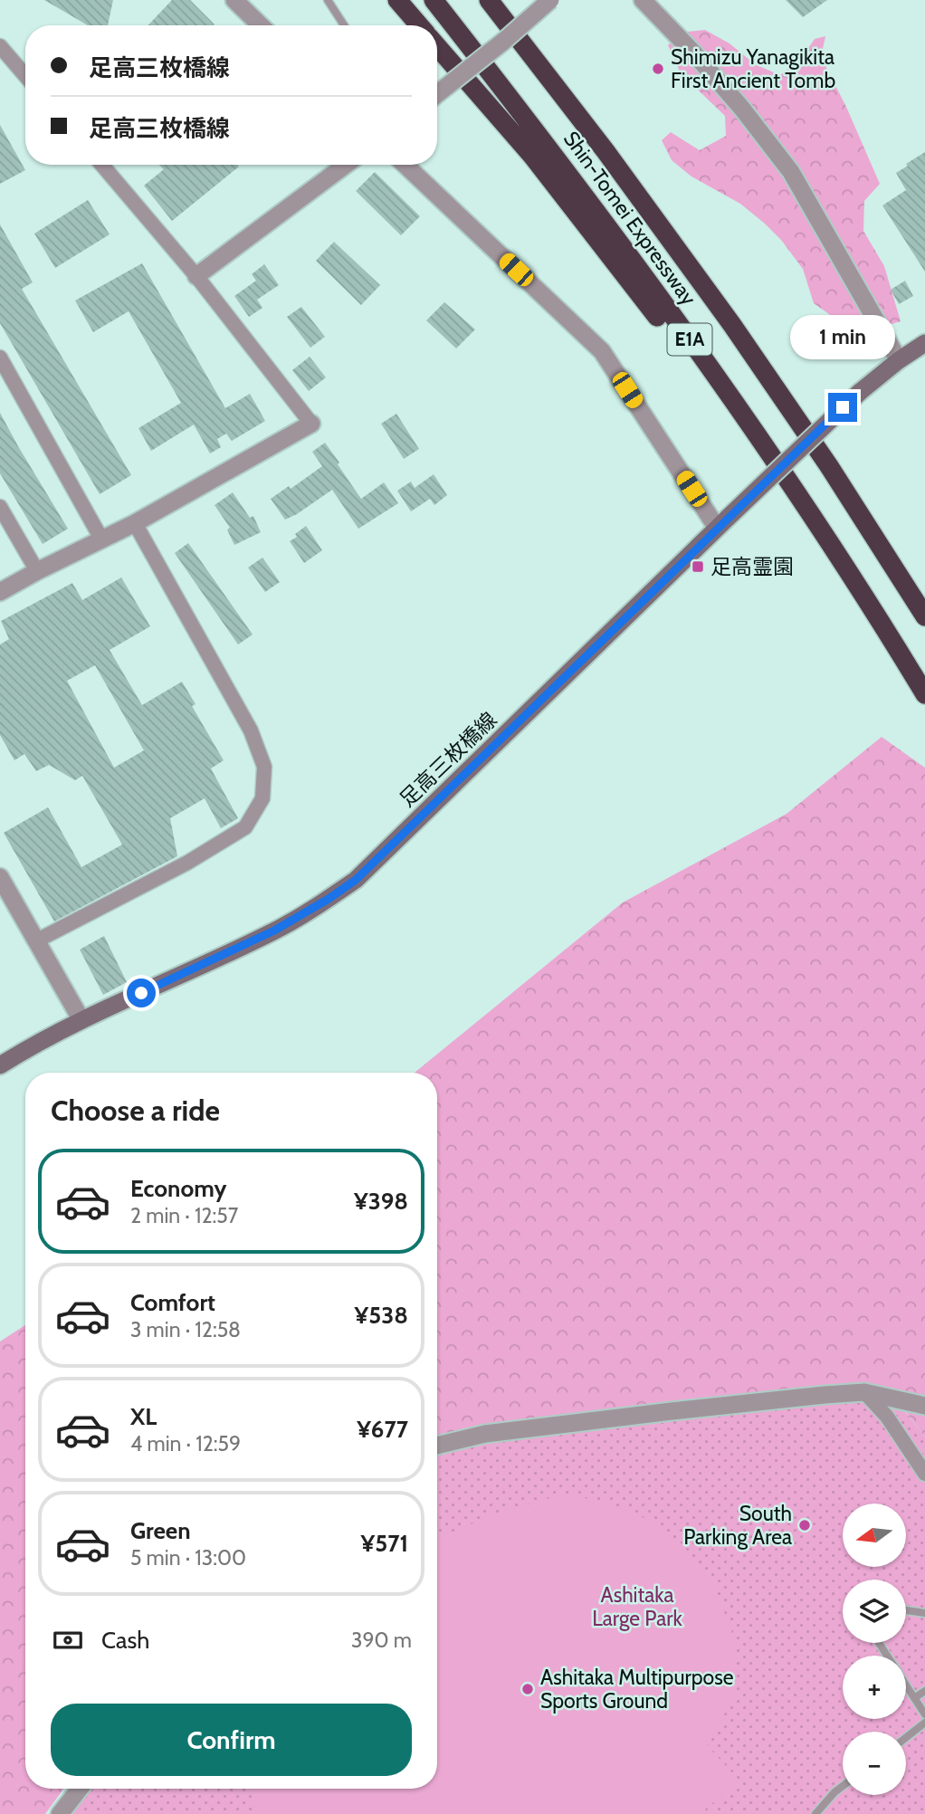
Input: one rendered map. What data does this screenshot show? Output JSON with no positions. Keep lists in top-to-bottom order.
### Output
{
  "streets": {
    "highway": ["Shin-Tomei Expressway", "E1A"],
    "main road": ["足高三枚橋線"]
  },
  "parks": ["Ashitaka Large Park"],
  "places": {
    "other": ["Shimizu Yanagikita First Ancient Tomb", "South Parking Area", "Ashitaka Multipurpose Sports Ground"],
    "transit": ["足高霊園"]
  },
  "north": "left",
  "page": {
    "banner": ["足高三枚橋線", "足高三枚橋線"],
    "bubble": "1 min",
    "heading": "Choose a ride",
    "list": [
      {
        "name": "Economy",
        "note": "2 min · 12:57",
        "value": "¥398"
      },
      {
        "name": "Comfort",
        "note": "3 min · 12:58",
        "value": "¥538"
      },
      {
        "name": "XL",
        "note": "4 min · 12:59",
        "value": "¥677"
      },
      {
        "name": "Green",
        "note": "5 min · 13:00",
        "value": "¥571"
      }
    ],
    "map_buttons": ["+", "−"],
    "pay": ["Cash", "390 m"],
    "buttons": "Confirm"
  }
}
